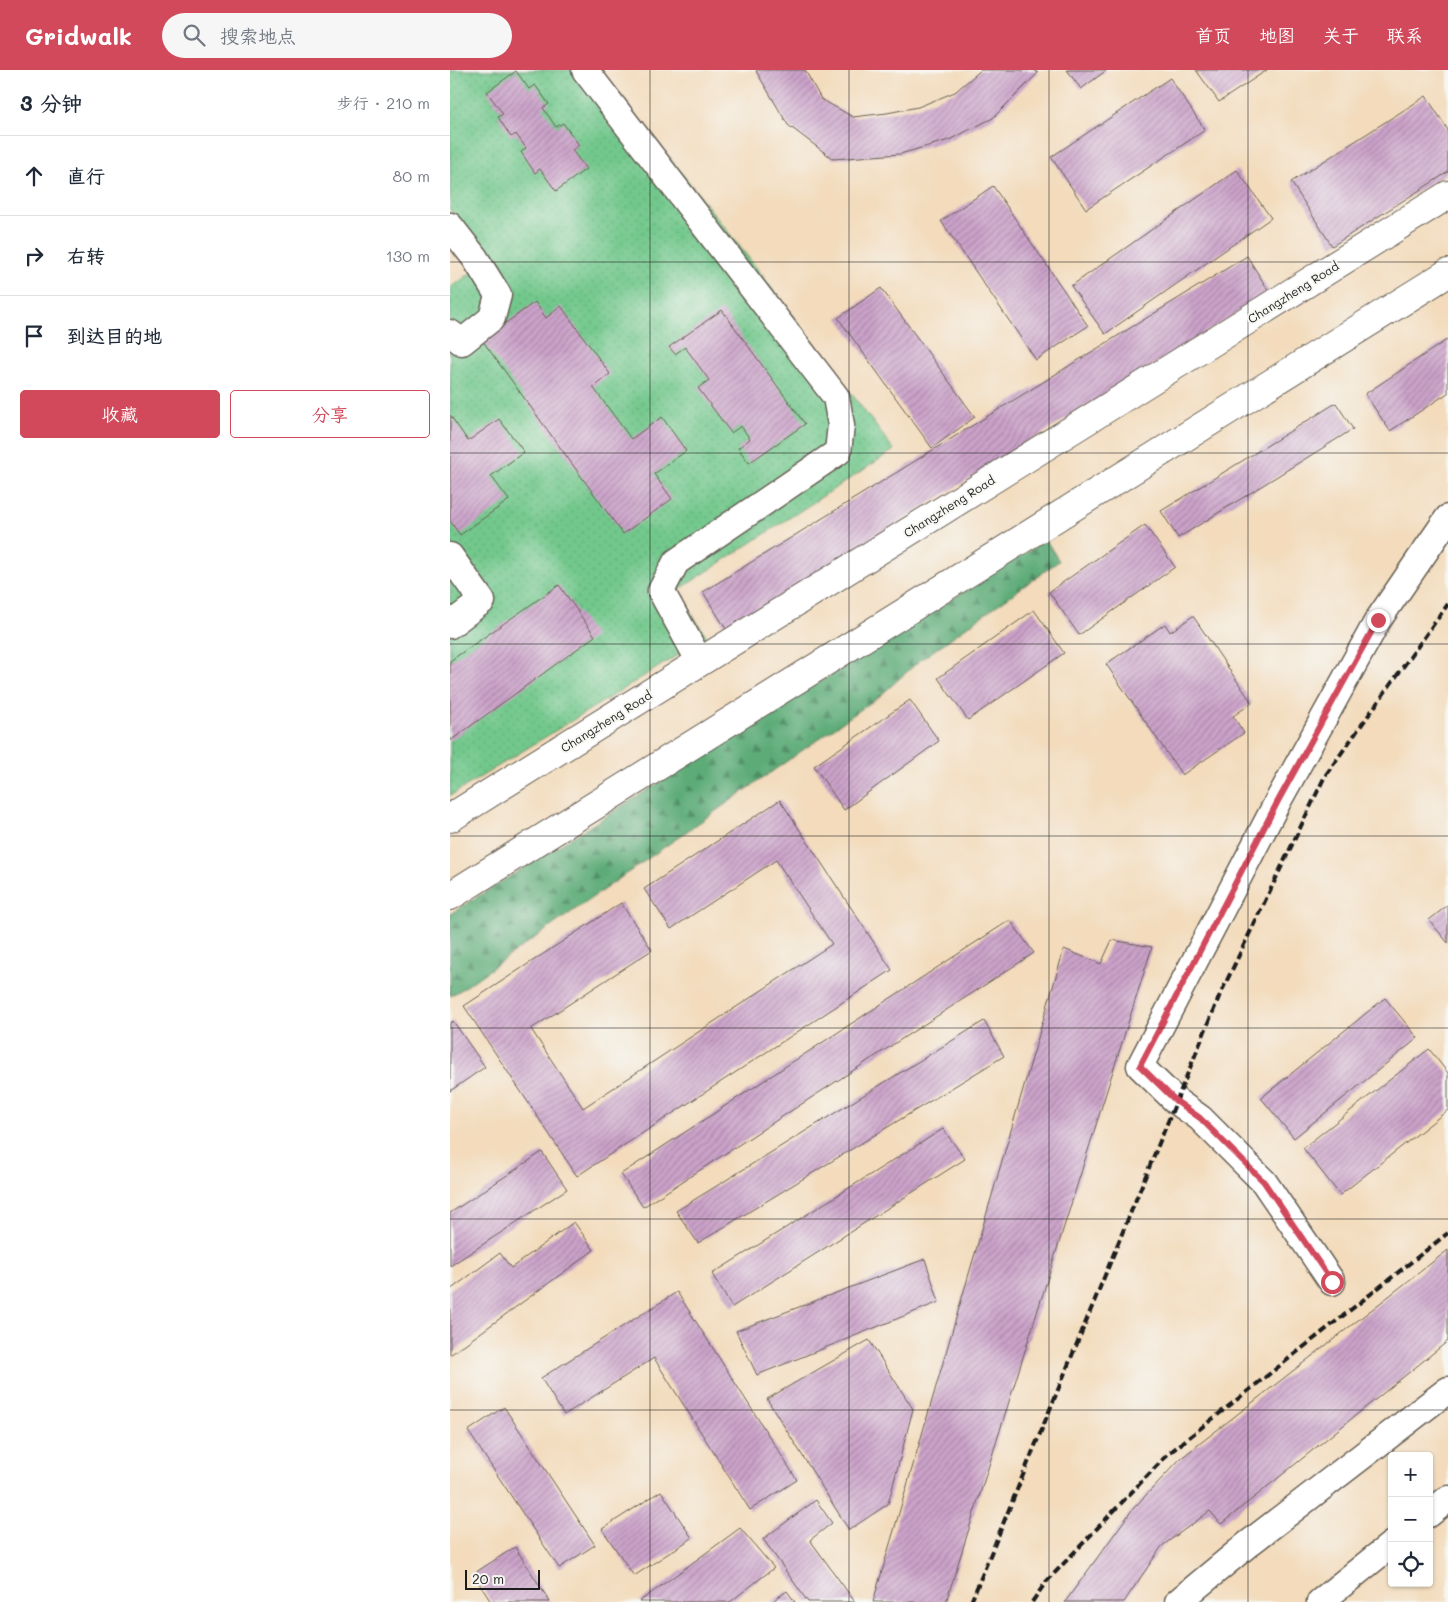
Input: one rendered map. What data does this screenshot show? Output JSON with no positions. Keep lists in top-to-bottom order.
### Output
{
  "streets": {
    "main road": ["Changzheng Road"]
  },
  "scale_bar": "20 m",
  "page": {
    "header": "Gridwalk",
    "search": "搜索地点",
    "nav": [
      "首页",
      "地图",
      "关于",
      "联系"
    ],
    "heading": ["3 分钟", "步行 · 210 m"],
    "list": [
      ["直行", "80 m"],
      ["右转", "130 m"],
      "到达目的地"
    ],
    "buttons": ["收藏", "分享"],
    "map_buttons": ["+", "−"],
    "scale": "20 m"
  }
}
